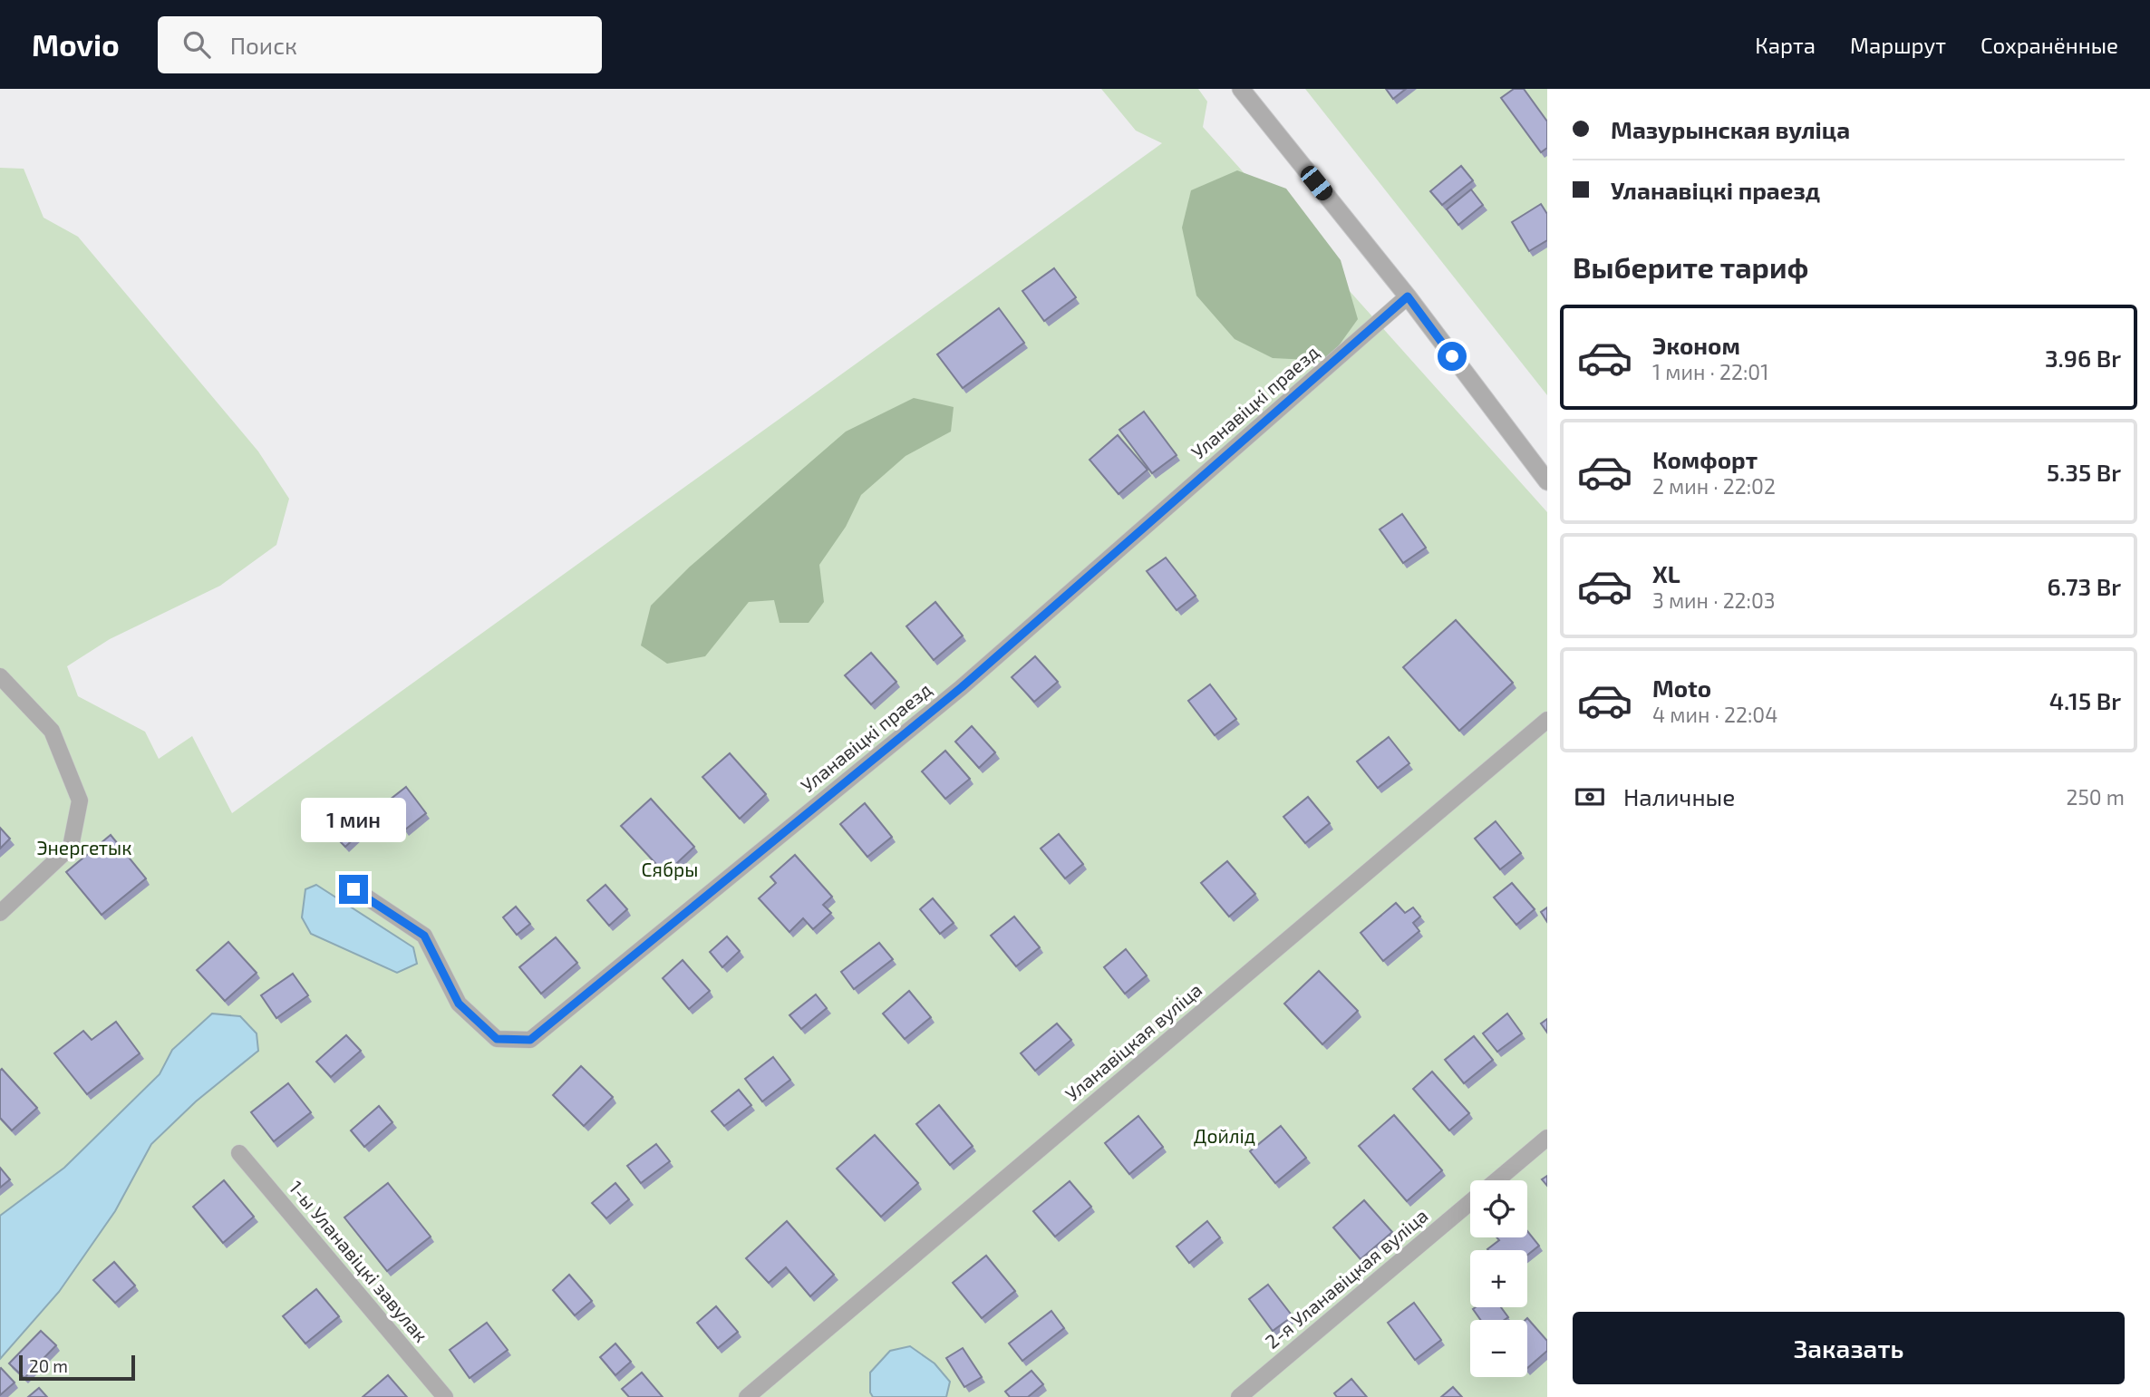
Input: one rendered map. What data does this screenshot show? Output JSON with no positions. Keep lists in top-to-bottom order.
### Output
{
  "streets": {
    "lane": [
      "Уланавіцкі праезд",
      "Уланавіцкая вуліца",
      "1-ы Уланавіцкі завулак",
      "2-я Уланавіцкая вуліца"
    ]
  },
  "parks": ["Энергетык", "Сябры", "Дойлід"],
  "scale_bar": "20 m",
  "page": {
    "header": "Movio",
    "search": "Поиск",
    "nav": ["Карта", "Маршрут", "Сохранённые"],
    "banner": ["Мазурынская вуліца", "Уланавіцкі праезд"],
    "heading": "Выберите тариф",
    "list": [
      {
        "name": "Эконом",
        "note": "1 мин · 22:01",
        "value": "3.96 Br"
      },
      {
        "name": "Комфорт",
        "note": "2 мин · 22:02",
        "value": "5.35 Br"
      },
      {
        "name": "XL",
        "note": "3 мин · 22:03",
        "value": "6.73 Br"
      },
      {
        "name": "Moto",
        "note": "4 мин · 22:04",
        "value": "4.15 Br"
      }
    ],
    "pay": ["Наличные", "250 m"],
    "bubble": "1 мин",
    "map_buttons": ["+", "−"],
    "buttons": "Заказать",
    "scale": "20 m"
  }
}
